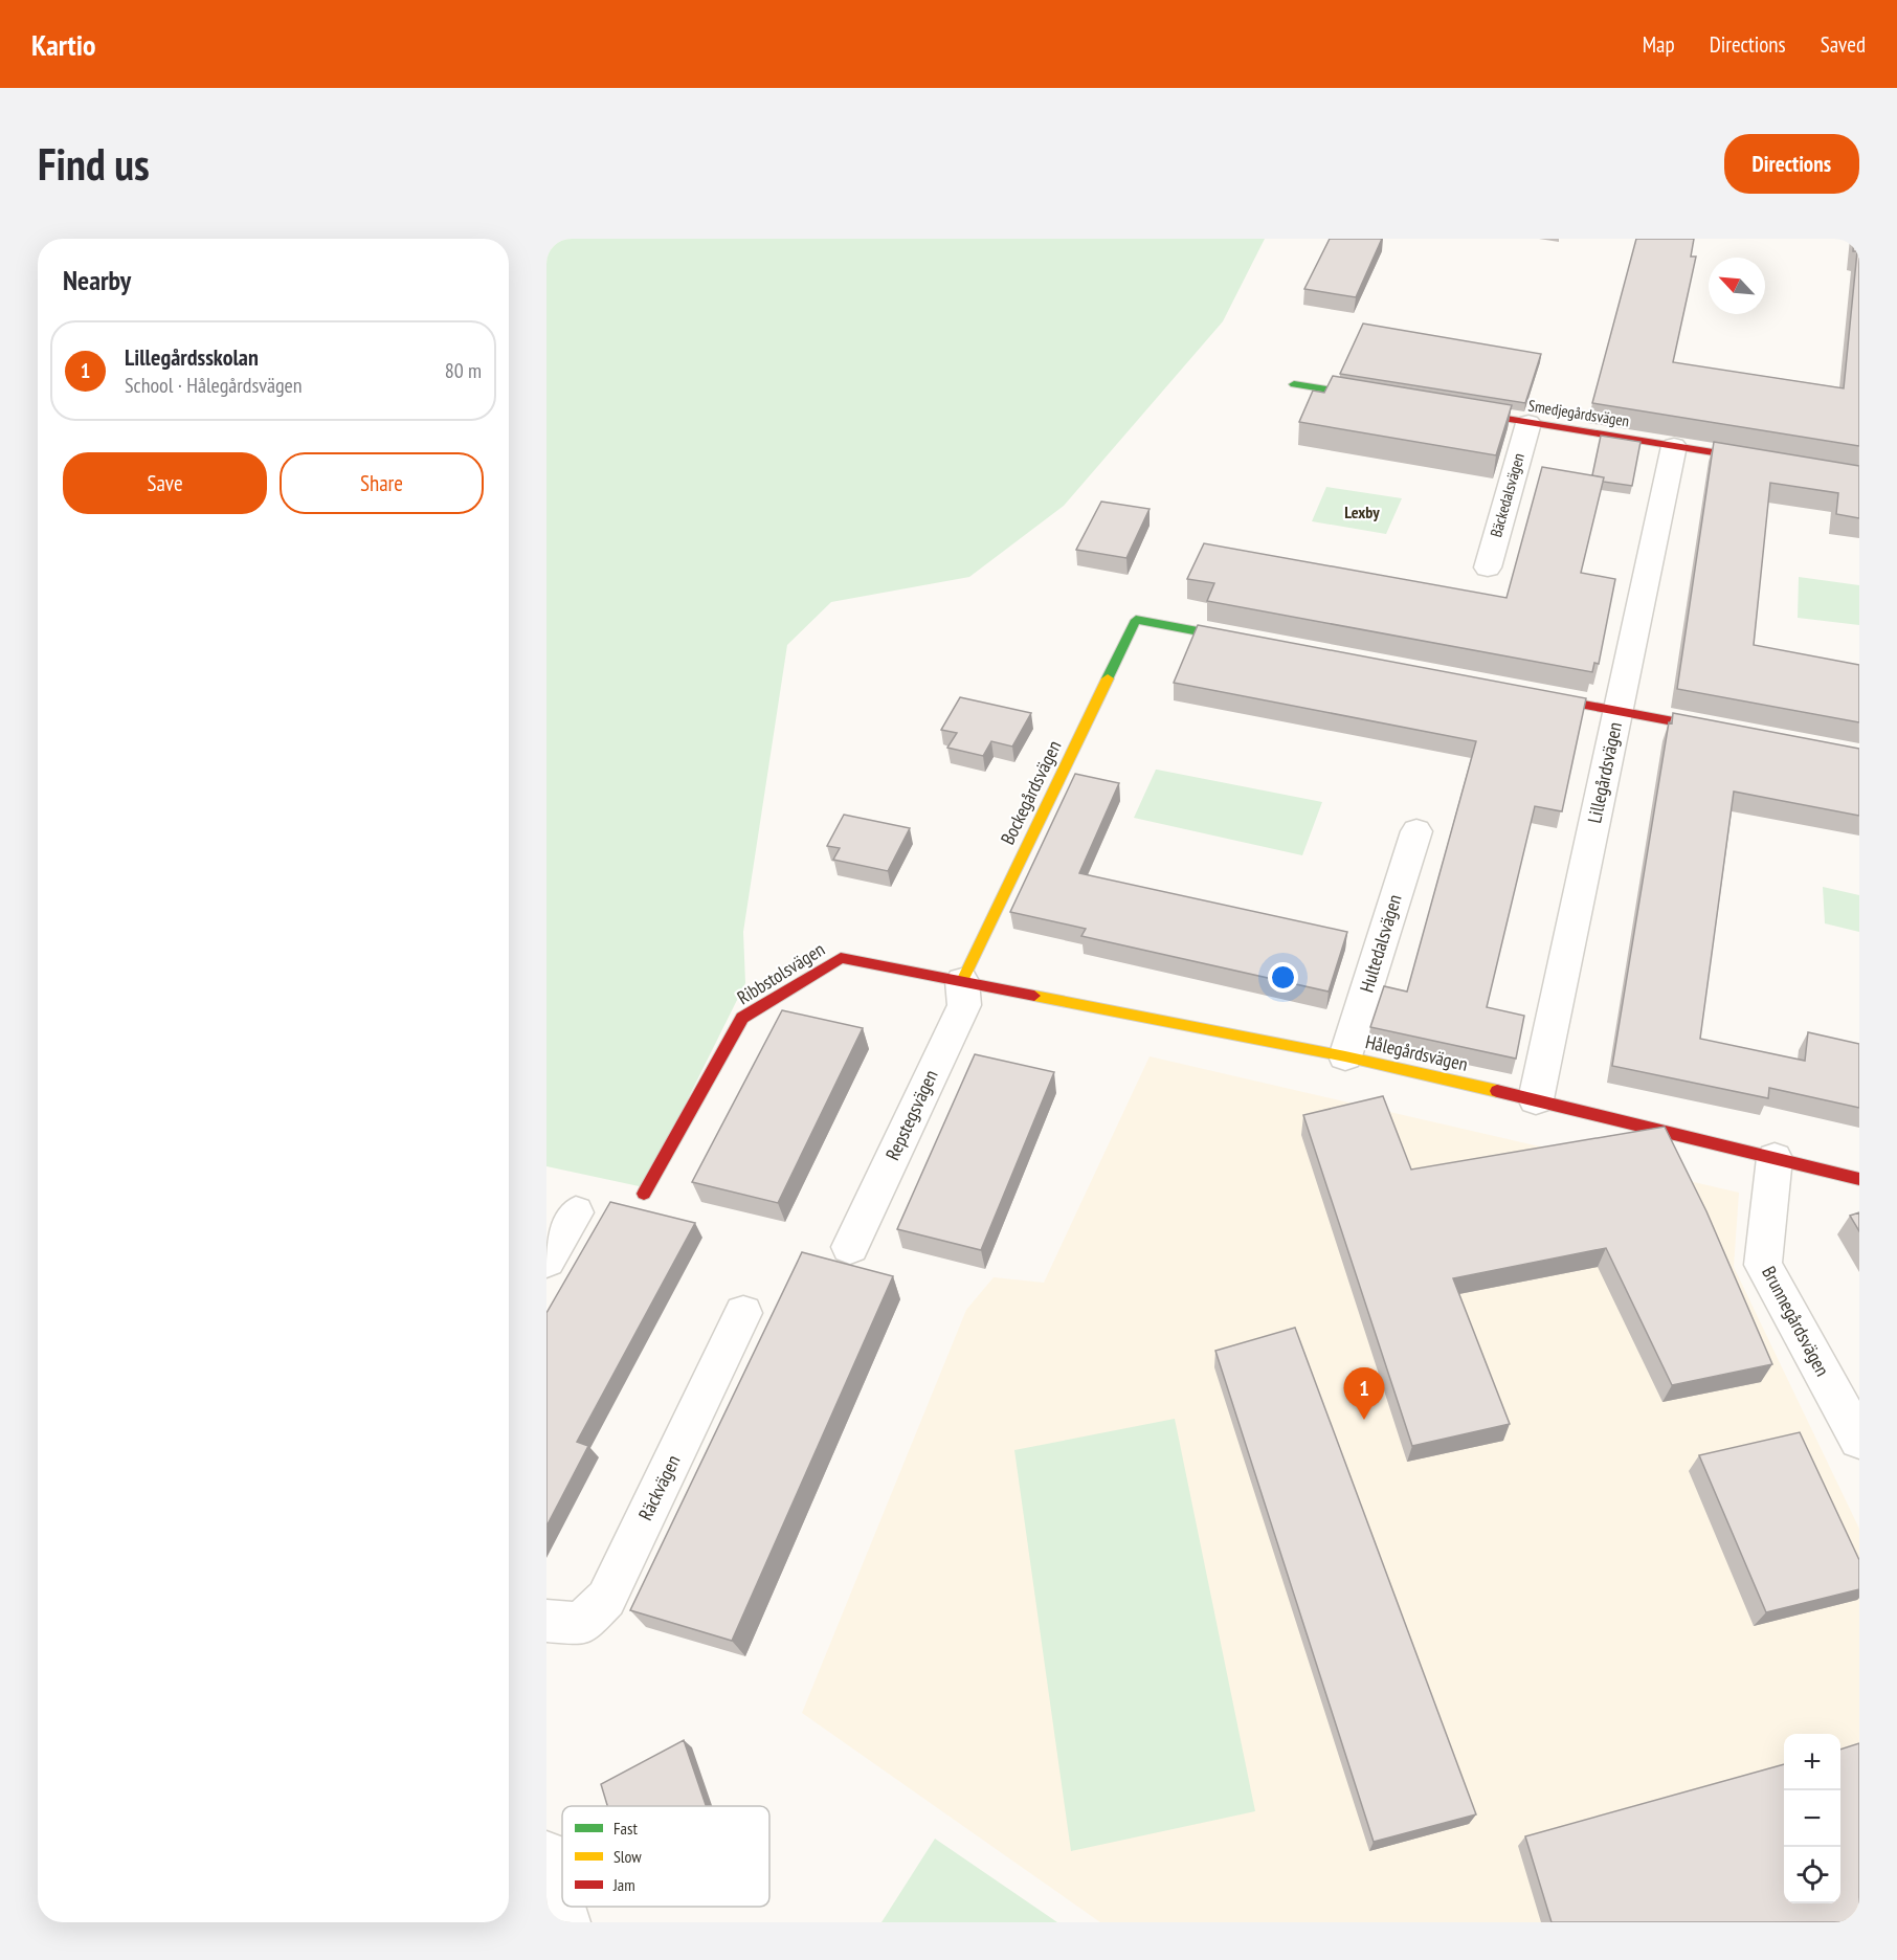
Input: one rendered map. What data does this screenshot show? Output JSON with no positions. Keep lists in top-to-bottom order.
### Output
{
  "streets": {
    "street": [
      "Smedjegårdsvägen",
      "Bäckedalsvägen",
      "Lillegårdsvägen",
      "Bockegårdsvägen",
      "Hultedalsvägen",
      "Ribbstolsvägen",
      "Hålegårdsvägen",
      "Repstegsvägen",
      "Brunnegårdsvägen",
      "Räckvägen"
    ]
  },
  "crossings": [
    ["Smedjegårdsvägen", "Bäckedalsvägen"],
    ["Smedjegårdsvägen", "Lillegårdsvägen"],
    ["Lillegårdsvägen", "Hålegårdsvägen"],
    ["Bockegårdsvägen", "Ribbstolsvägen"],
    ["Bockegårdsvägen", "Hålegårdsvägen"],
    ["Bockegårdsvägen", "Repstegsvägen"],
    ["Hultedalsvägen", "Hålegårdsvägen"],
    ["Ribbstolsvägen", "Hålegårdsvägen"],
    ["Ribbstolsvägen", "Repstegsvägen"],
    ["Hålegårdsvägen", "Repstegsvägen"],
    ["Hålegårdsvägen", "Brunnegårdsvägen"]
  ],
  "districts": ["Lexby"],
  "legend": ["Fast", "Slow", "Jam"],
  "north": "top left",
  "page": {
    "header": "Kartio",
    "nav": ["Map", "Directions", "Saved"],
    "buttons": [
      "Directions",
      ["Save", "Share"]
    ],
    "title": "Find us",
    "heading": "Nearby",
    "list": [
      {
        "mark": "1",
        "name": "Lillegårdsskolan",
        "note": "School · Hålegårdsvägen",
        "value": "80 m"
      }
    ],
    "pins": "1",
    "map_buttons": ["+", "−"]
  }
}
